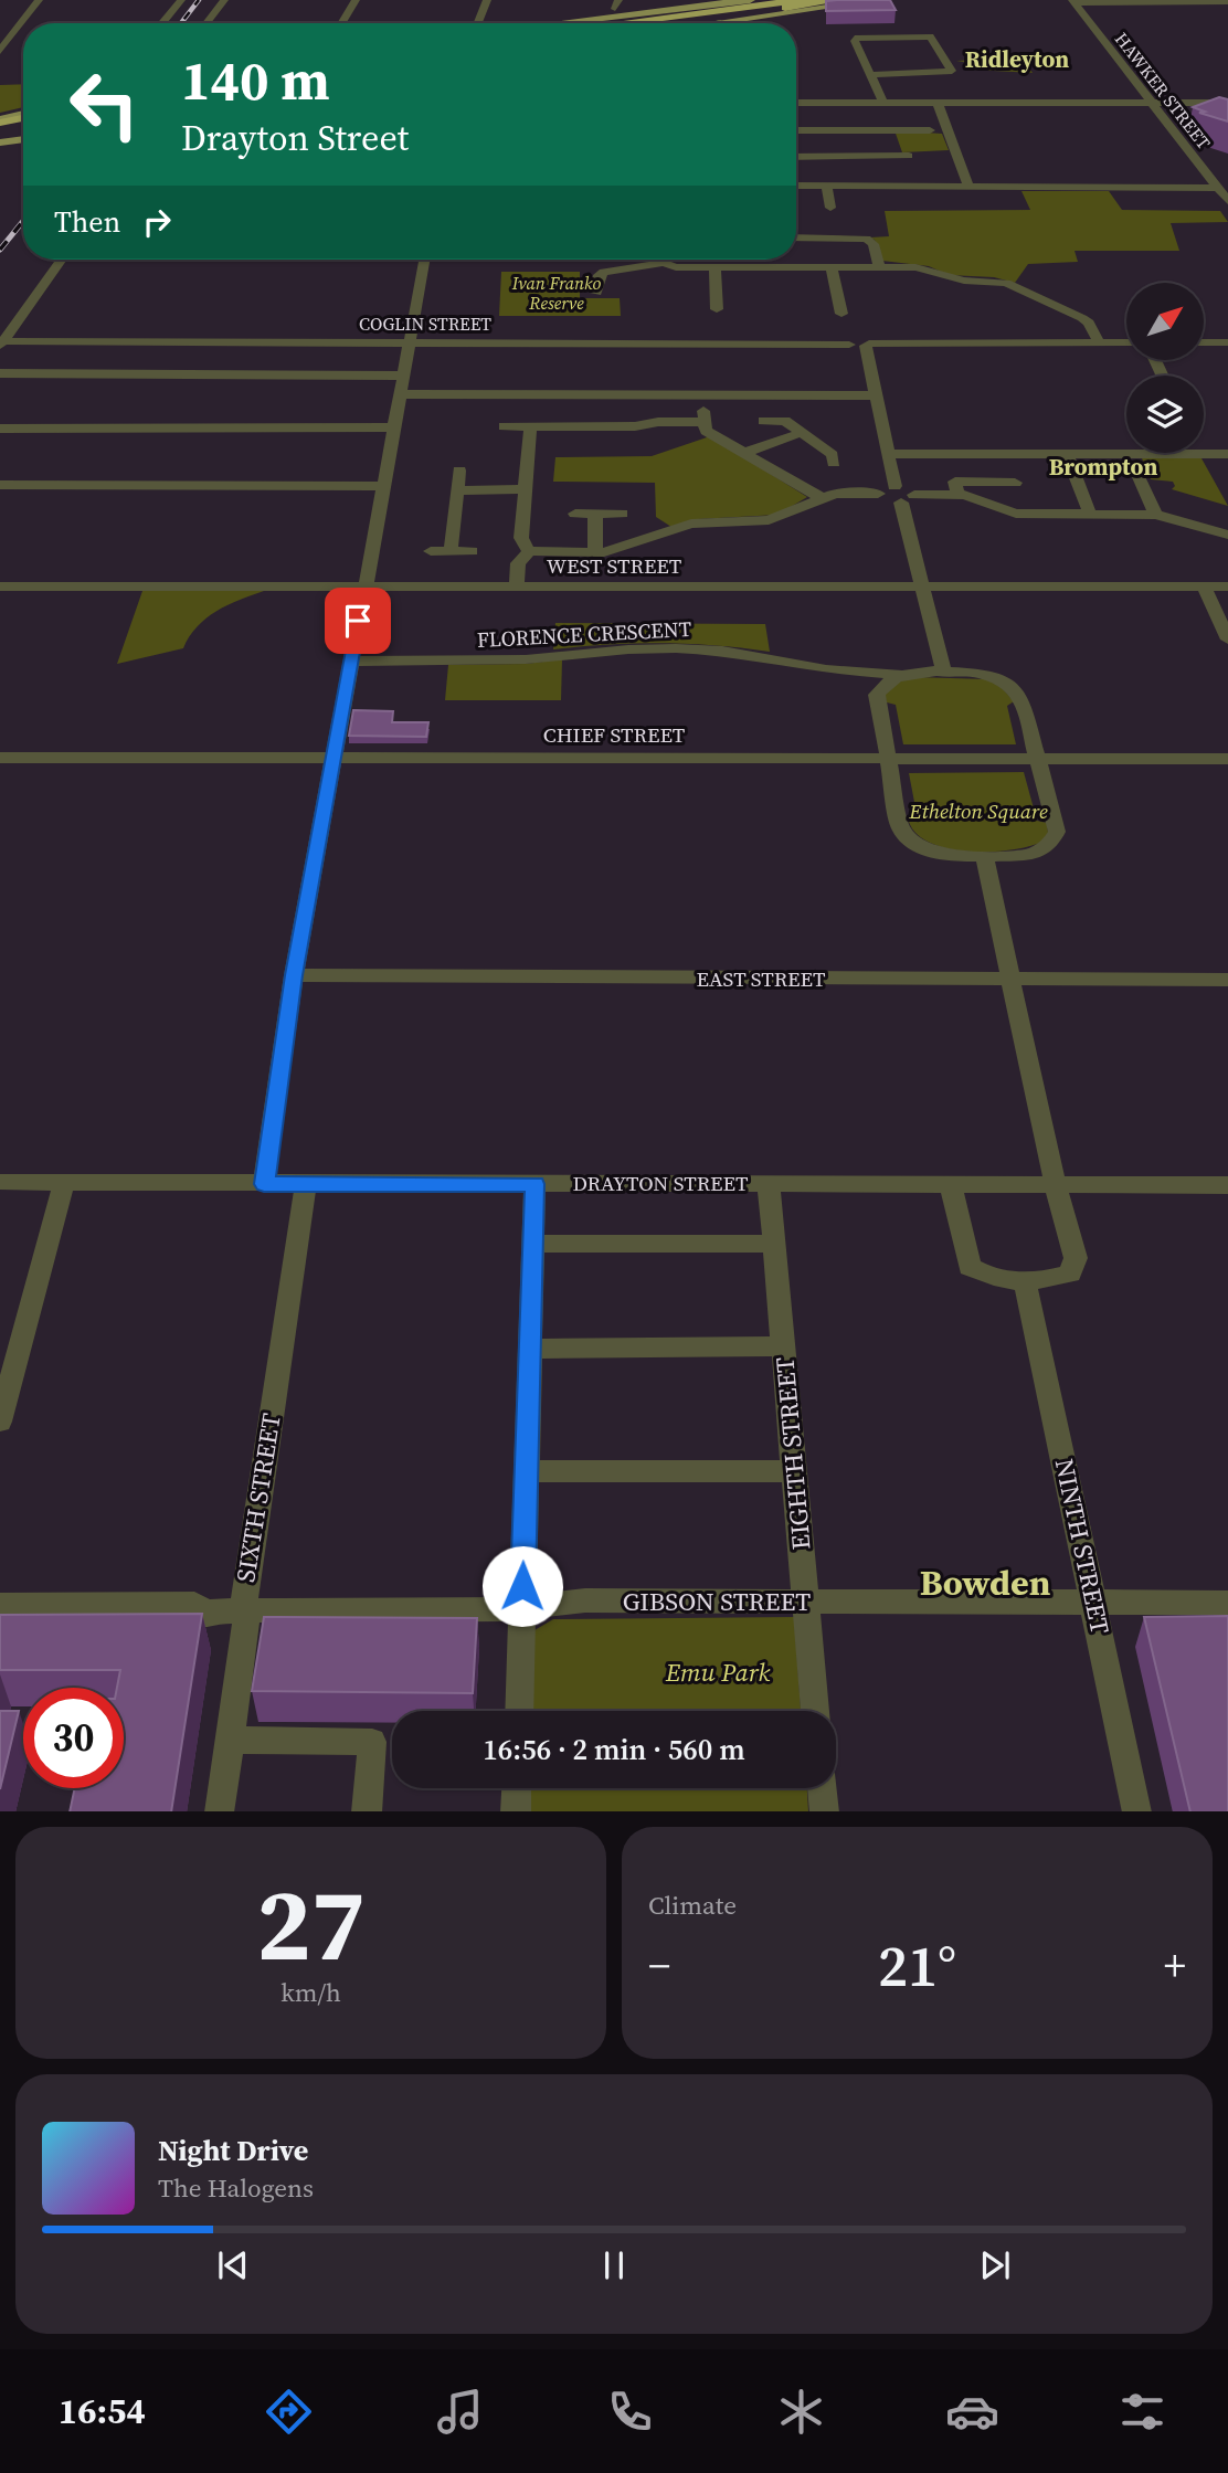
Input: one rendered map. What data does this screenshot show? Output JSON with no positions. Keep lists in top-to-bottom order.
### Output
{
  "streets": {
    "street": [
      "HAWKER STREET",
      "COGLIN STREET",
      "WEST STREET",
      "FLORENCE CRESCENT",
      "CHIEF STREET",
      "EAST STREET",
      "DRAYTON STREET",
      "EIGHTH STREET",
      "SIXTH STREET",
      "NINTH STREET",
      "GIBSON STREET"
    ]
  },
  "crossings": [
    ["FLORENCE CRESCENT", "CHIEF STREET"],
    ["DRAYTON STREET", "EIGHTH STREET"],
    ["DRAYTON STREET", "SIXTH STREET"],
    ["EIGHTH STREET", "GIBSON STREET"],
    ["SIXTH STREET", "GIBSON STREET"],
    ["NINTH STREET", "GIBSON STREET"]
  ],
  "districts": ["Ridleyton", "Brompton", "Bowden"],
  "parks": ["Ivan Franko Reserve", "Ethelton Square", "Emu Park"],
  "north": "top right",
  "page": {
    "turn": ["140 m", "Drayton Street"],
    "then": "Then",
    "limit": "30",
    "trip": "16:56 · 2 min · 560 m",
    "tile": [
      ["27", "km/h"],
      "Climate"
    ],
    "heat": ["−", "21°", "+"],
    "song": ["Night Drive", "The Halogens"],
    "tabs": "16:54"
  }
}
